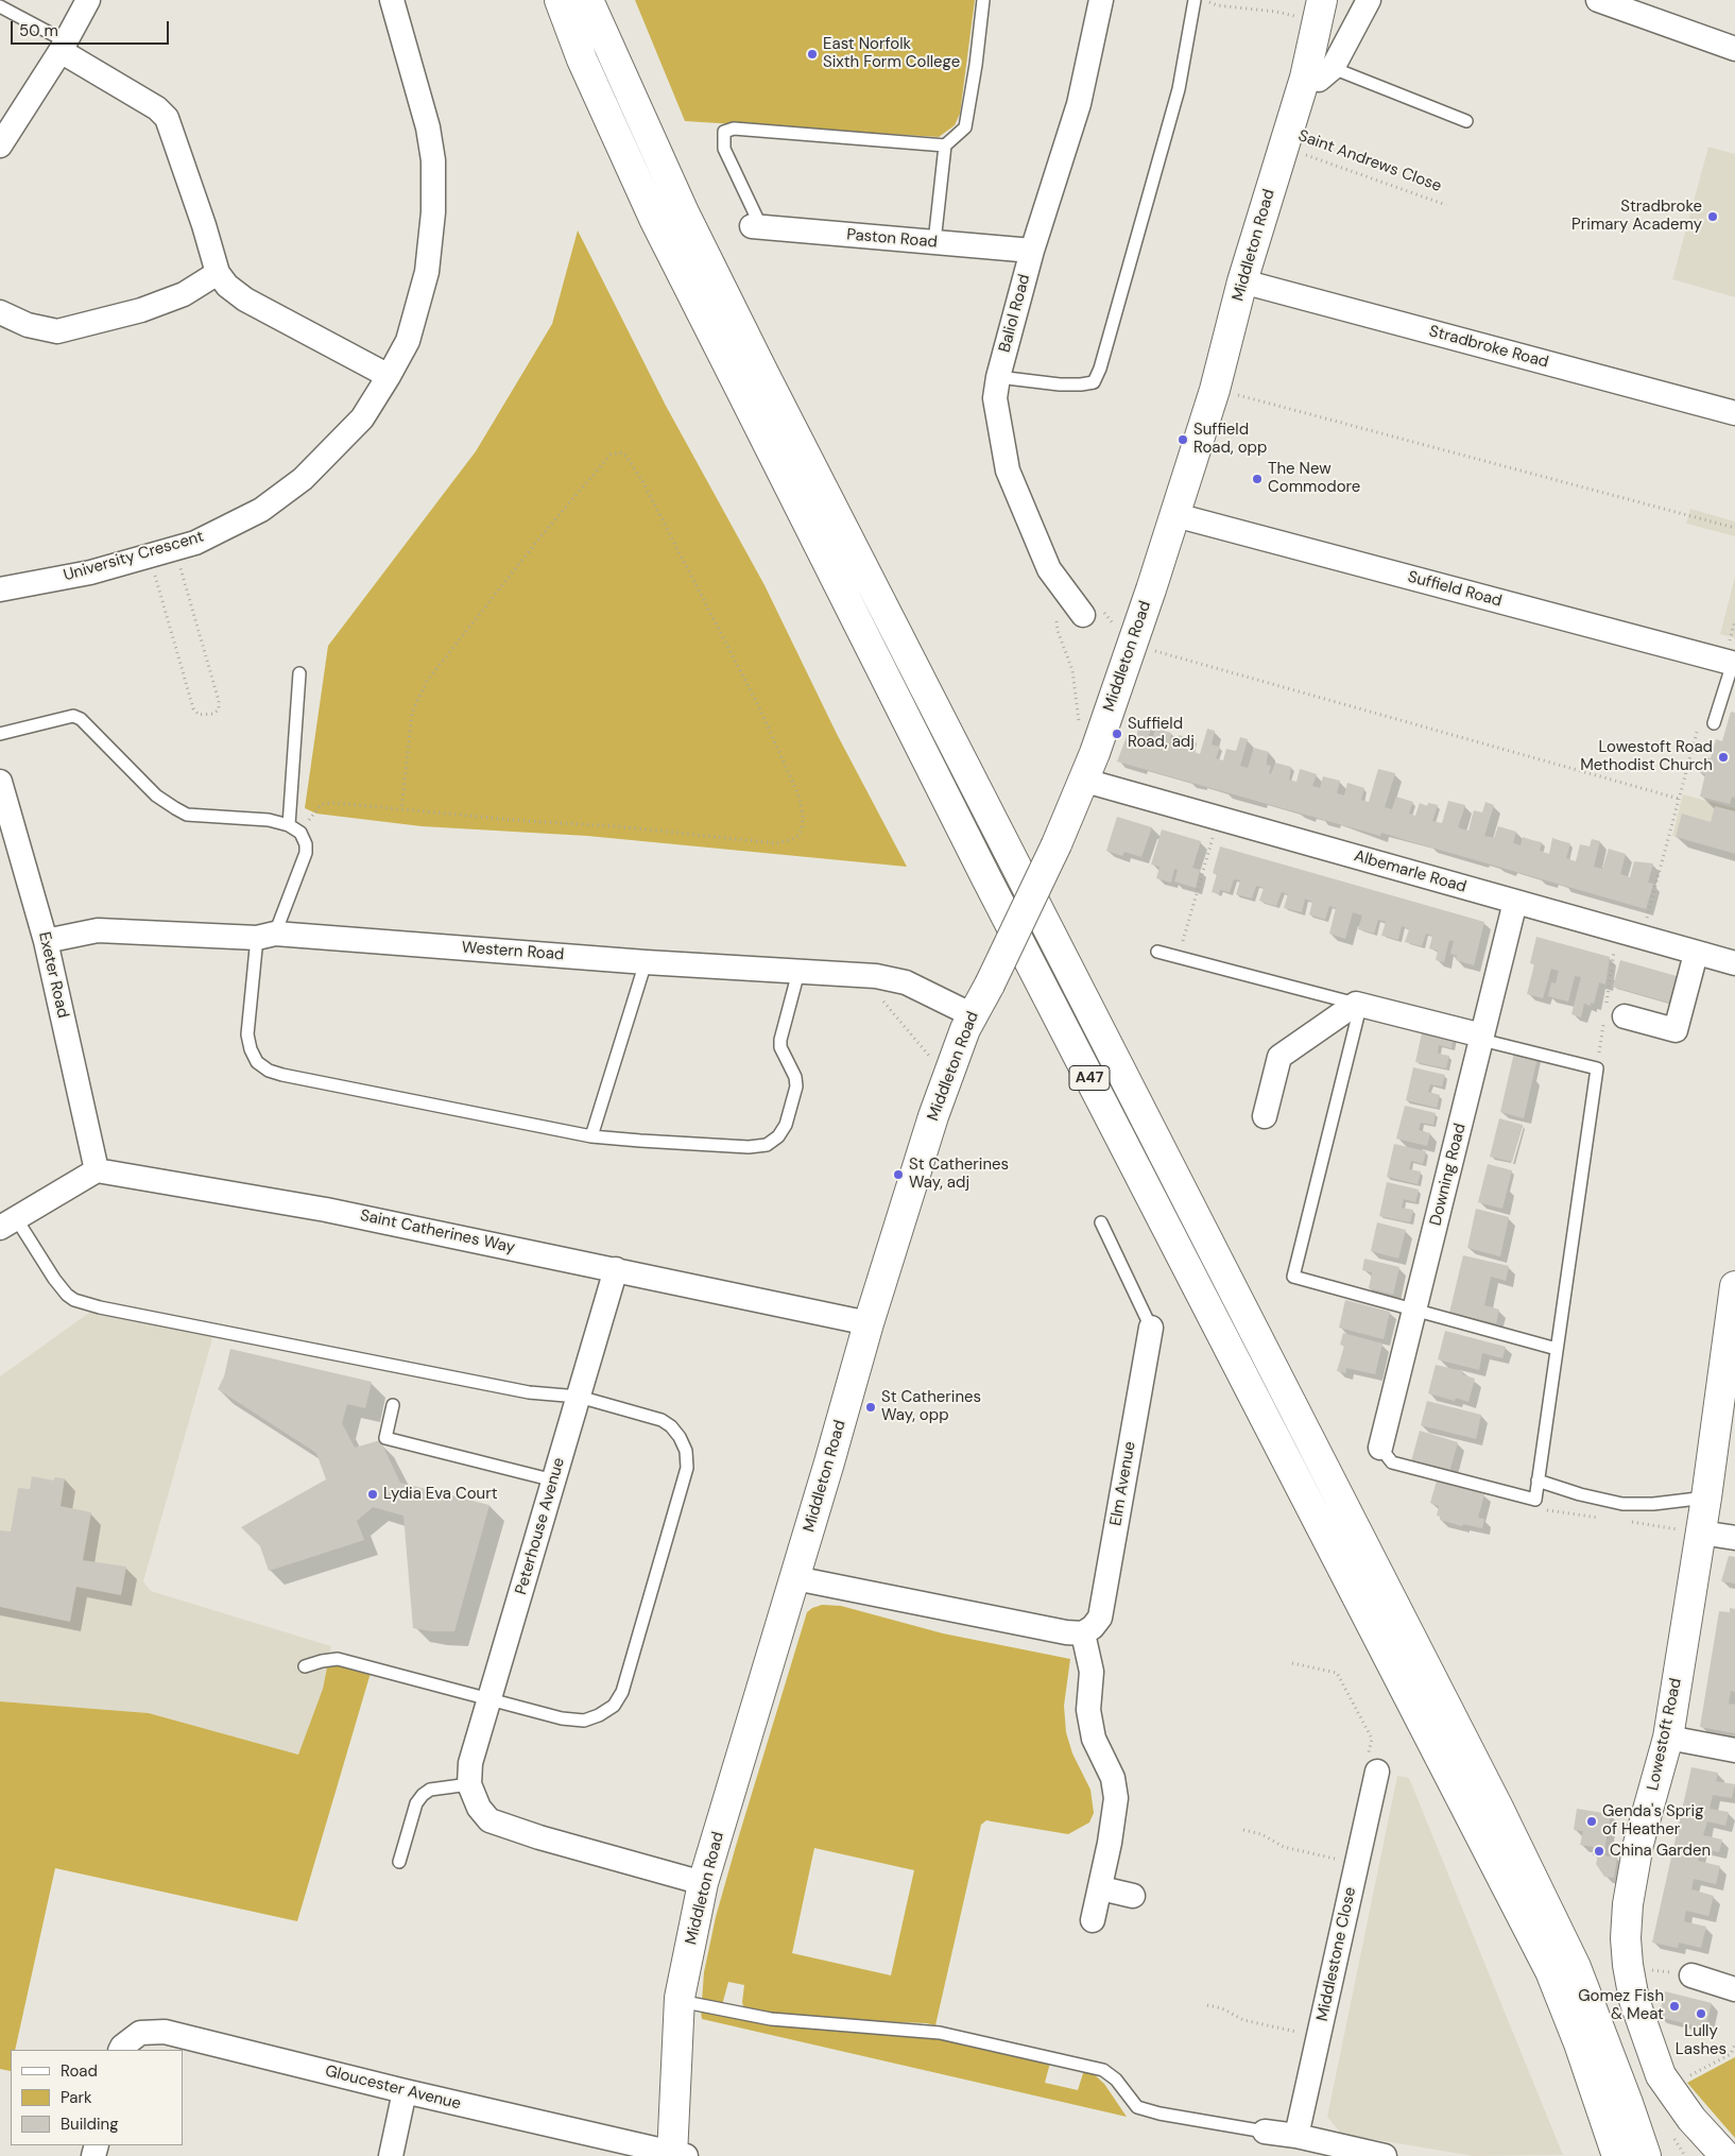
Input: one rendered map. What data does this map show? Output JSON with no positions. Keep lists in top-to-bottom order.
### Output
{
  "streets": {
    "main road": ["Middleton Road", "A47", "Lowestoft Road"],
    "street": [
      "Paston Road",
      "Baliol Road",
      "Stradbroke Road",
      "University Crescent",
      "Suffield Road",
      "Albemarle Road",
      "Western Road",
      "Exeter Road",
      "Downing Road",
      "Saint Catherines Way",
      "Elm Avenue",
      "Peterhouse Avenue",
      "Middlestone Close",
      "Gloucester Avenue"
    ],
    "path": ["Saint Andrews Close"]
  },
  "crossings": [
    ["Saint Andrews Close", "Middleton Road"],
    ["Paston Road", "Baliol Road"],
    ["Middleton Road", "Stradbroke Road"],
    ["Middleton Road", "Suffield Road"],
    ["Middleton Road", "Albemarle Road"],
    ["Middleton Road", "Western Road"],
    ["Middleton Road", "Saint Catherines Way"],
    ["Middleton Road", "Peterhouse Avenue"],
    ["Middleton Road", "Gloucester Avenue"],
    ["Albemarle Road", "Downing Road"],
    ["Western Road", "Exeter Road"],
    ["Exeter Road", "Saint Catherines Way"],
    ["Saint Catherines Way", "Peterhouse Avenue"]
  ],
  "places": [
    "East Norfolk Sixth Form College",
    "Stradbroke Primary Academy",
    "Suffield Road, opp",
    "The New Commodore",
    "Suffield Road, adj",
    "Lowestoft Road Methodist Church",
    "St Catherines Way, adj",
    "St Catherines Way, opp",
    "Lydia Eva Court",
    "Genda's Sprig of Heather",
    "China Garden",
    "Gomez Fish & Meat",
    "Lully Lashes"
  ],
  "legend": ["Road", "Park", "Building"],
  "scale_bar": "50 m"
}
